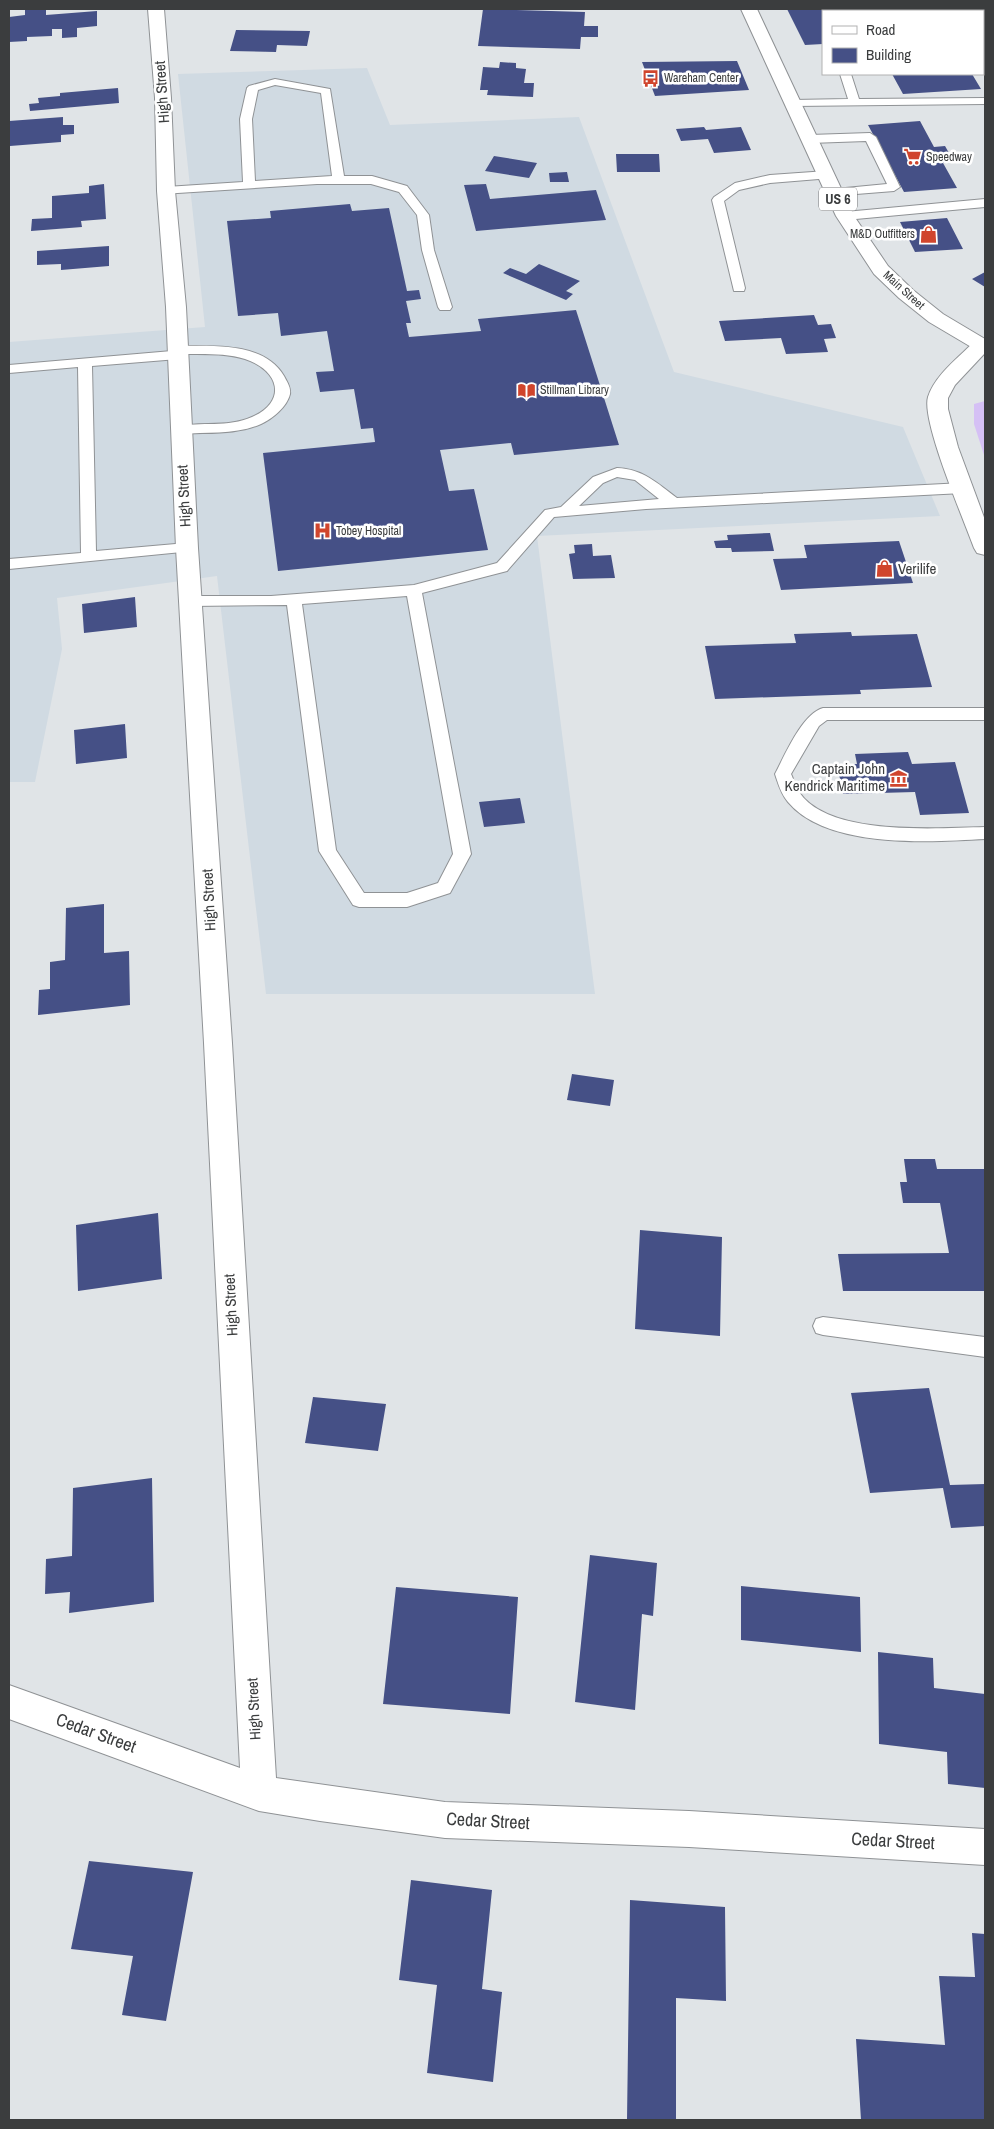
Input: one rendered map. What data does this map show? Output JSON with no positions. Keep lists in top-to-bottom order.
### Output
{
  "streets": {
    "street": [
      "High Street",
      "US 6",
      "Main Street",
      "Cedar Street"
    ]
  },
  "crossings": [
    ["High Street", "Cedar Street"]
  ],
  "places": {
    "bus stop": ["Wareham Center"],
    "supermarket": ["Speedway"],
    "shop": ["M&D Outfitters", "Verilife"],
    "library": ["Stillman Library"],
    "hospital": ["Tobey Hospital"],
    "museum": ["Captain John Kendrick Maritime"]
  },
  "legend": ["Road", "Building"]
}
